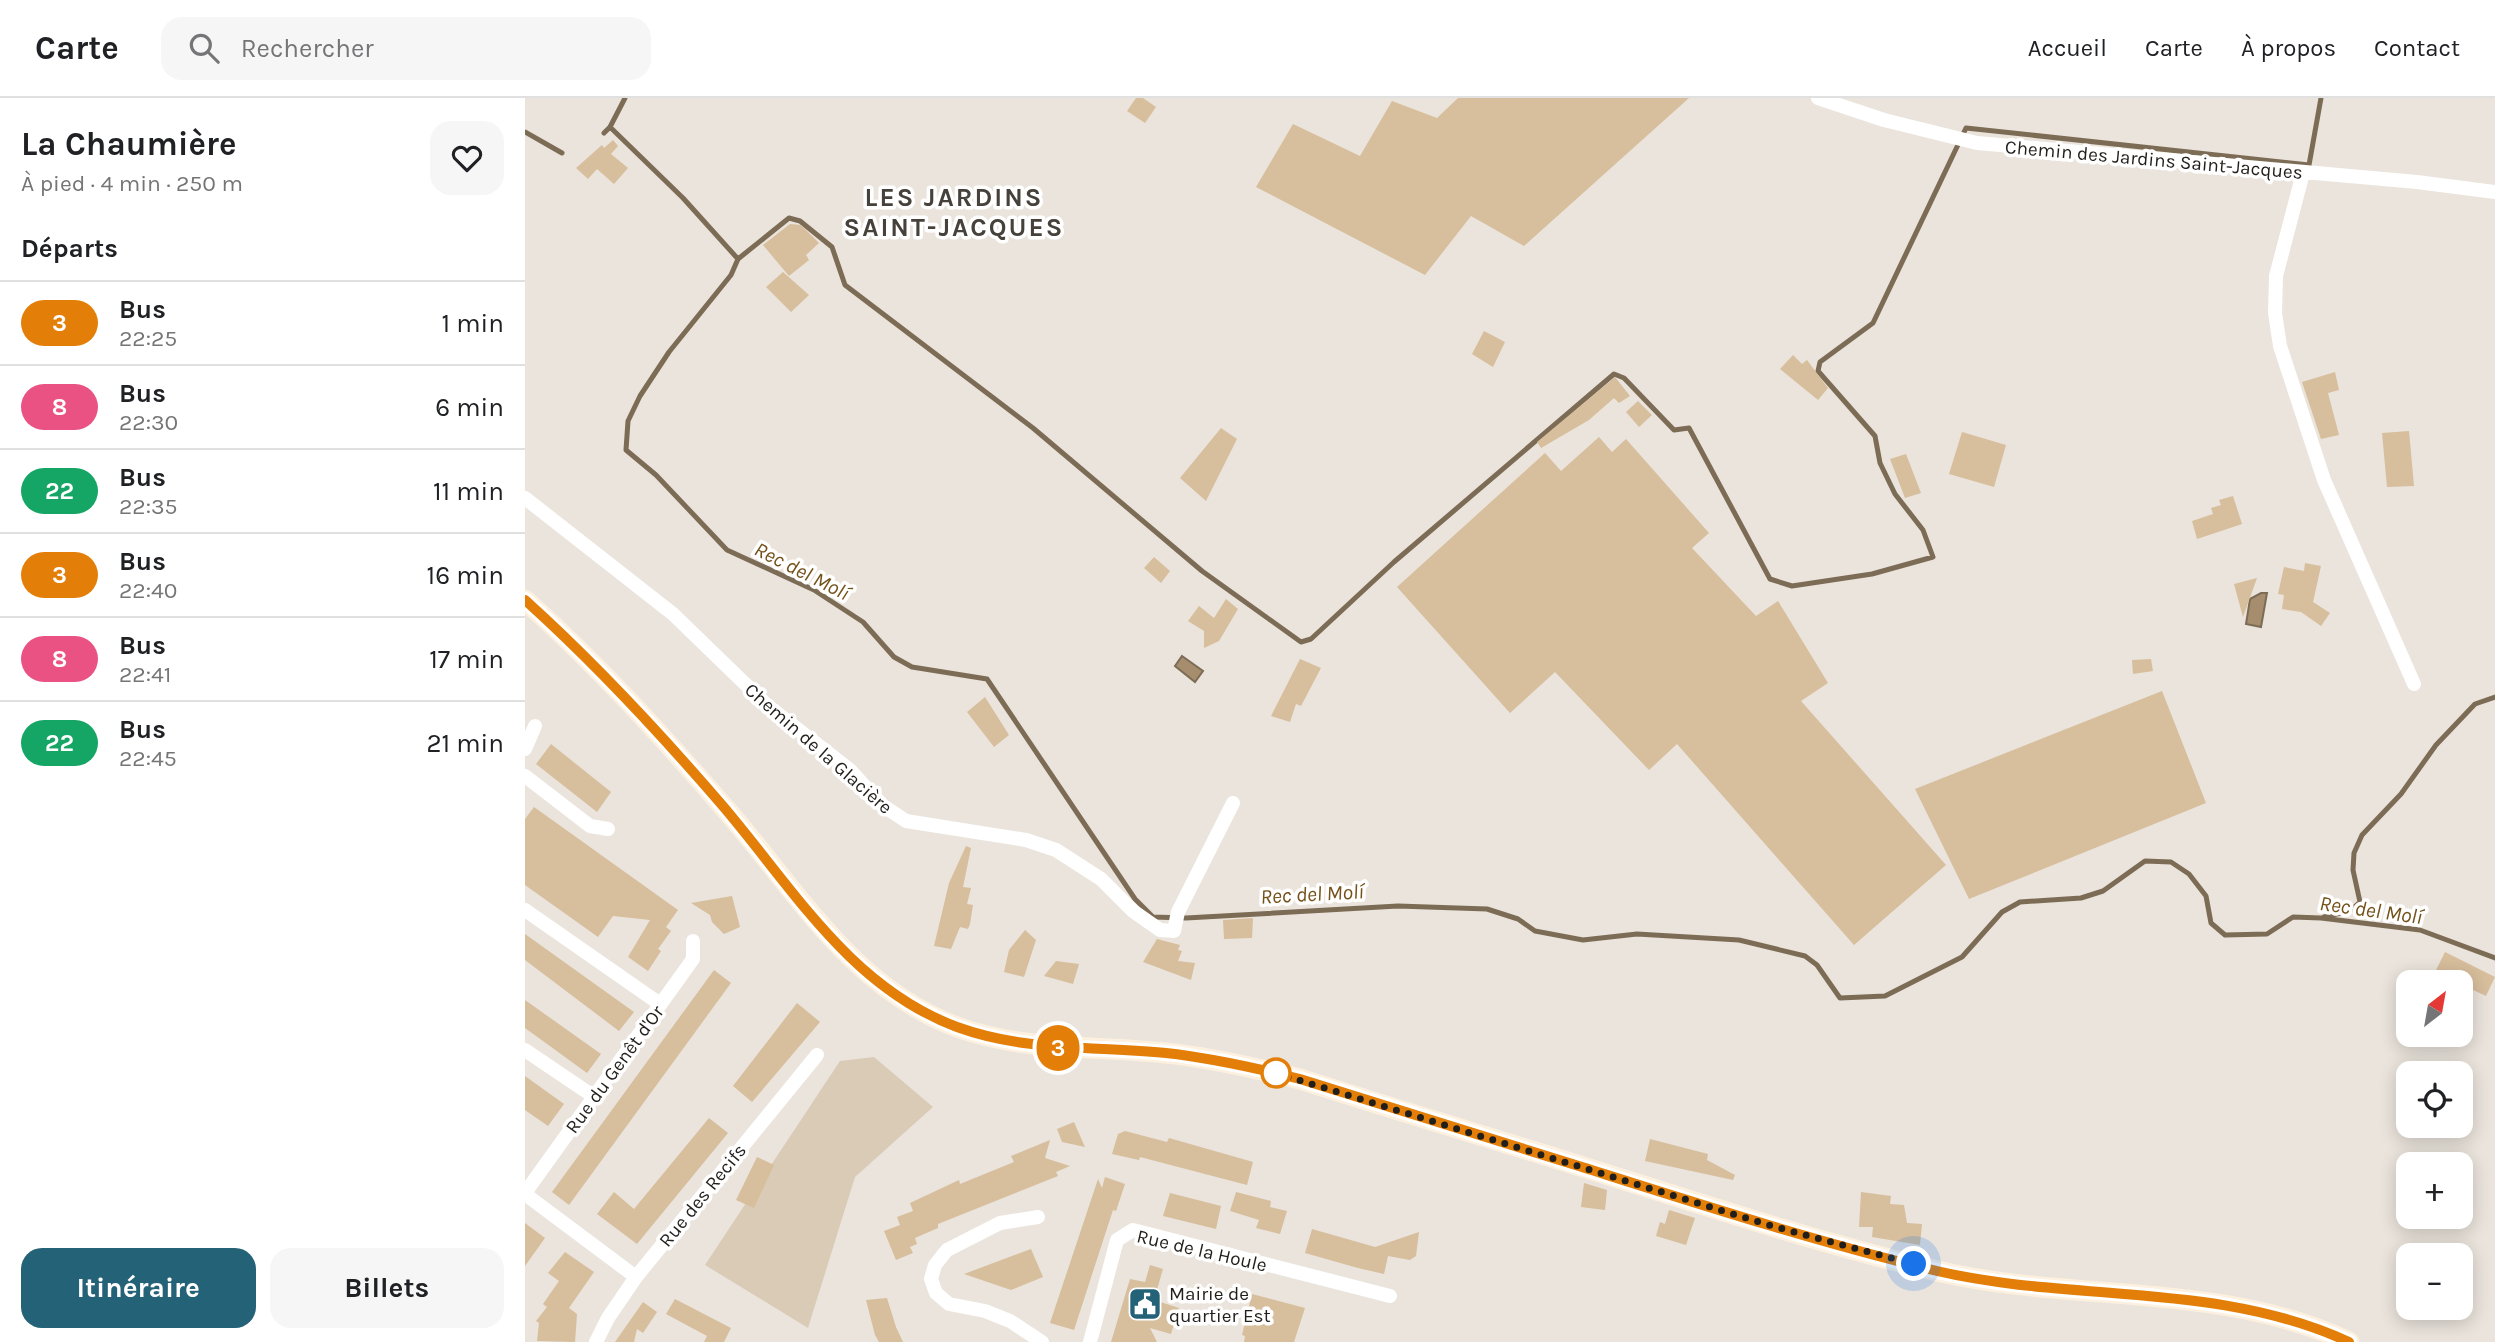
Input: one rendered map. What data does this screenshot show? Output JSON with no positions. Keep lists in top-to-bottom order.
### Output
{
  "streets": {
    "street": [
      "Chemin des Jardins Saint-Jacques",
      "Chemin de la Glacière",
      "Rue du Genêt d'Or",
      "Rue des Recifs",
      "Rue de la Houle"
    ]
  },
  "districts": ["LES JARDINS SAINT-JACQUES"],
  "water": ["Rec del Molí"],
  "places": {
    "public building": ["Mairie de quartier Est"]
  },
  "lines": ["bus line 3"],
  "north": "top right",
  "page": {
    "header": "Carte",
    "search": "Rechercher",
    "nav": [
      "Accueil",
      "Carte",
      "À propos",
      "Contact"
    ],
    "heading": [
      ["La Chaumière", "À pied · 4 min · 250 m"],
      "Départs"
    ],
    "on_map": "3",
    "list": [
      {
        "mark": "3",
        "name": "Bus",
        "note": "22:25",
        "value": "1 min"
      },
      {
        "mark": "8",
        "name": "Bus",
        "note": "22:30",
        "value": "6 min"
      },
      {
        "mark": "22",
        "name": "Bus",
        "note": "22:35",
        "value": "11 min"
      },
      {
        "mark": "3",
        "name": "Bus",
        "note": "22:40",
        "value": "16 min"
      },
      {
        "mark": "8",
        "name": "Bus",
        "note": "22:41",
        "value": "17 min"
      },
      {
        "mark": "22",
        "name": "Bus",
        "note": "22:45",
        "value": "21 min"
      }
    ],
    "map_buttons": ["+", "−"],
    "buttons": ["Itinéraire", "Billets"]
  }
}
